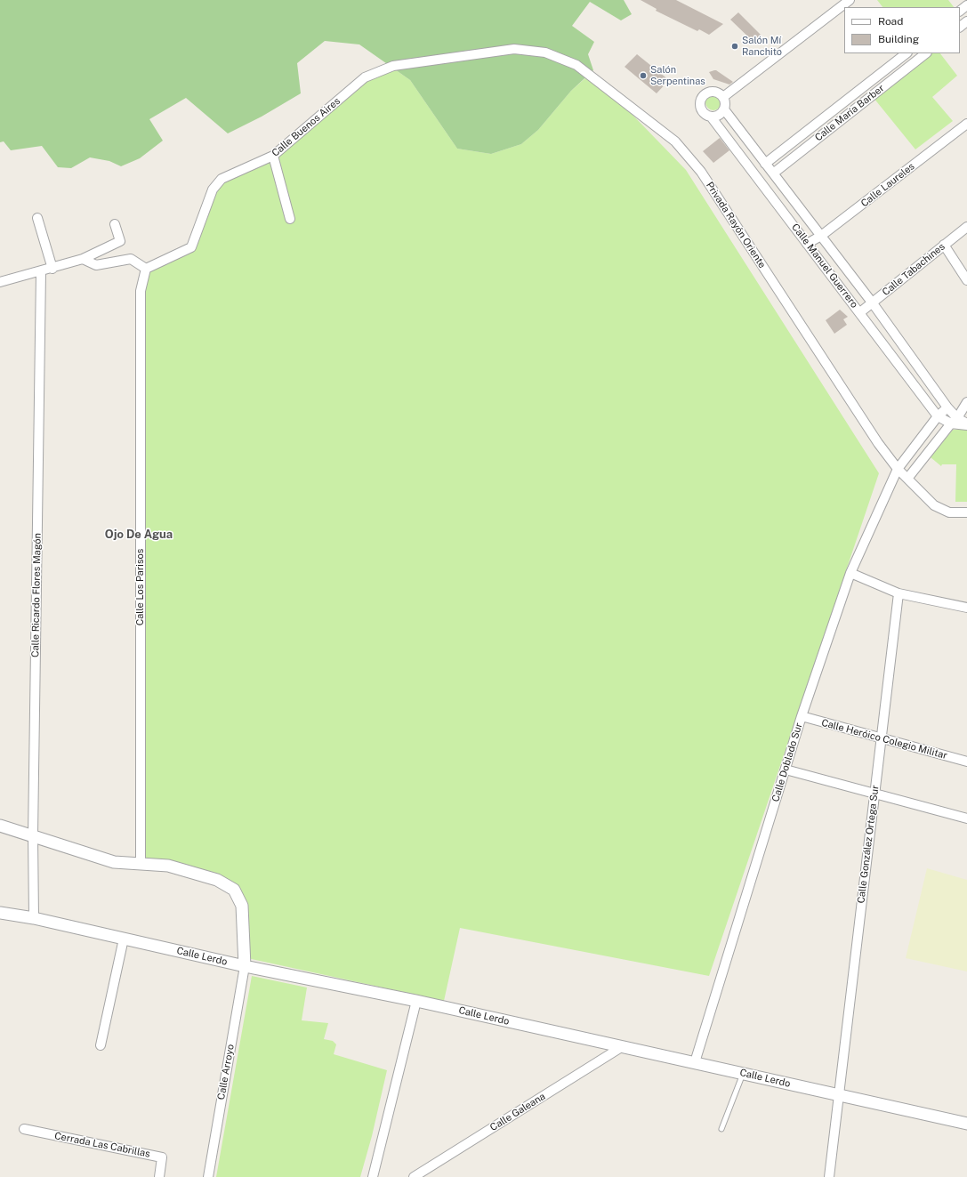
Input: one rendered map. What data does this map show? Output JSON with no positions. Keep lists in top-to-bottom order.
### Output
{
  "streets": {
    "street": [
      "Calle María Barber",
      "Calle Buenos Aires",
      "Calle Laureles",
      "Privada Rayón Oriente",
      "Calle Manuel Guerrero",
      "Calle Tabachines",
      "Calle Los Parisos",
      "Calle Ricardo Flores Magón",
      "Calle Heróico Colegio Militar",
      "Calle Doblado Sur",
      "Calle González Ortega Sur",
      "Calle Lerdo",
      "Calle Arroyo",
      "Calle Galeana",
      "Cerrada Las Cabrillas"
    ]
  },
  "crossings": [
    ["Calle María Barber", "Calle Manuel Guerrero"],
    ["Calle Buenos Aires", "Privada Rayón Oriente"],
    ["Calle Buenos Aires", "Calle Los Parisos"],
    ["Calle Laureles", "Calle Manuel Guerrero"],
    ["Privada Rayón Oriente", "Calle Doblado Sur"],
    ["Calle Manuel Guerrero", "Calle Tabachines"],
    ["Calle Ricardo Flores Magón", "Calle Lerdo"],
    ["Calle Heróico Colegio Militar", "Calle Doblado Sur"],
    ["Calle Heróico Colegio Militar", "Calle González Ortega Sur"],
    ["Calle Doblado Sur", "Calle Lerdo"],
    ["Calle González Ortega Sur", "Calle Lerdo"],
    ["Calle Lerdo", "Calle Arroyo"],
    ["Calle Lerdo", "Calle Galeana"]
  ],
  "districts": ["Ojo De Agua"],
  "places": ["Salón Mí Ranchito", "Salón Serpentinas"],
  "legend": ["Road", "Building"]
}
